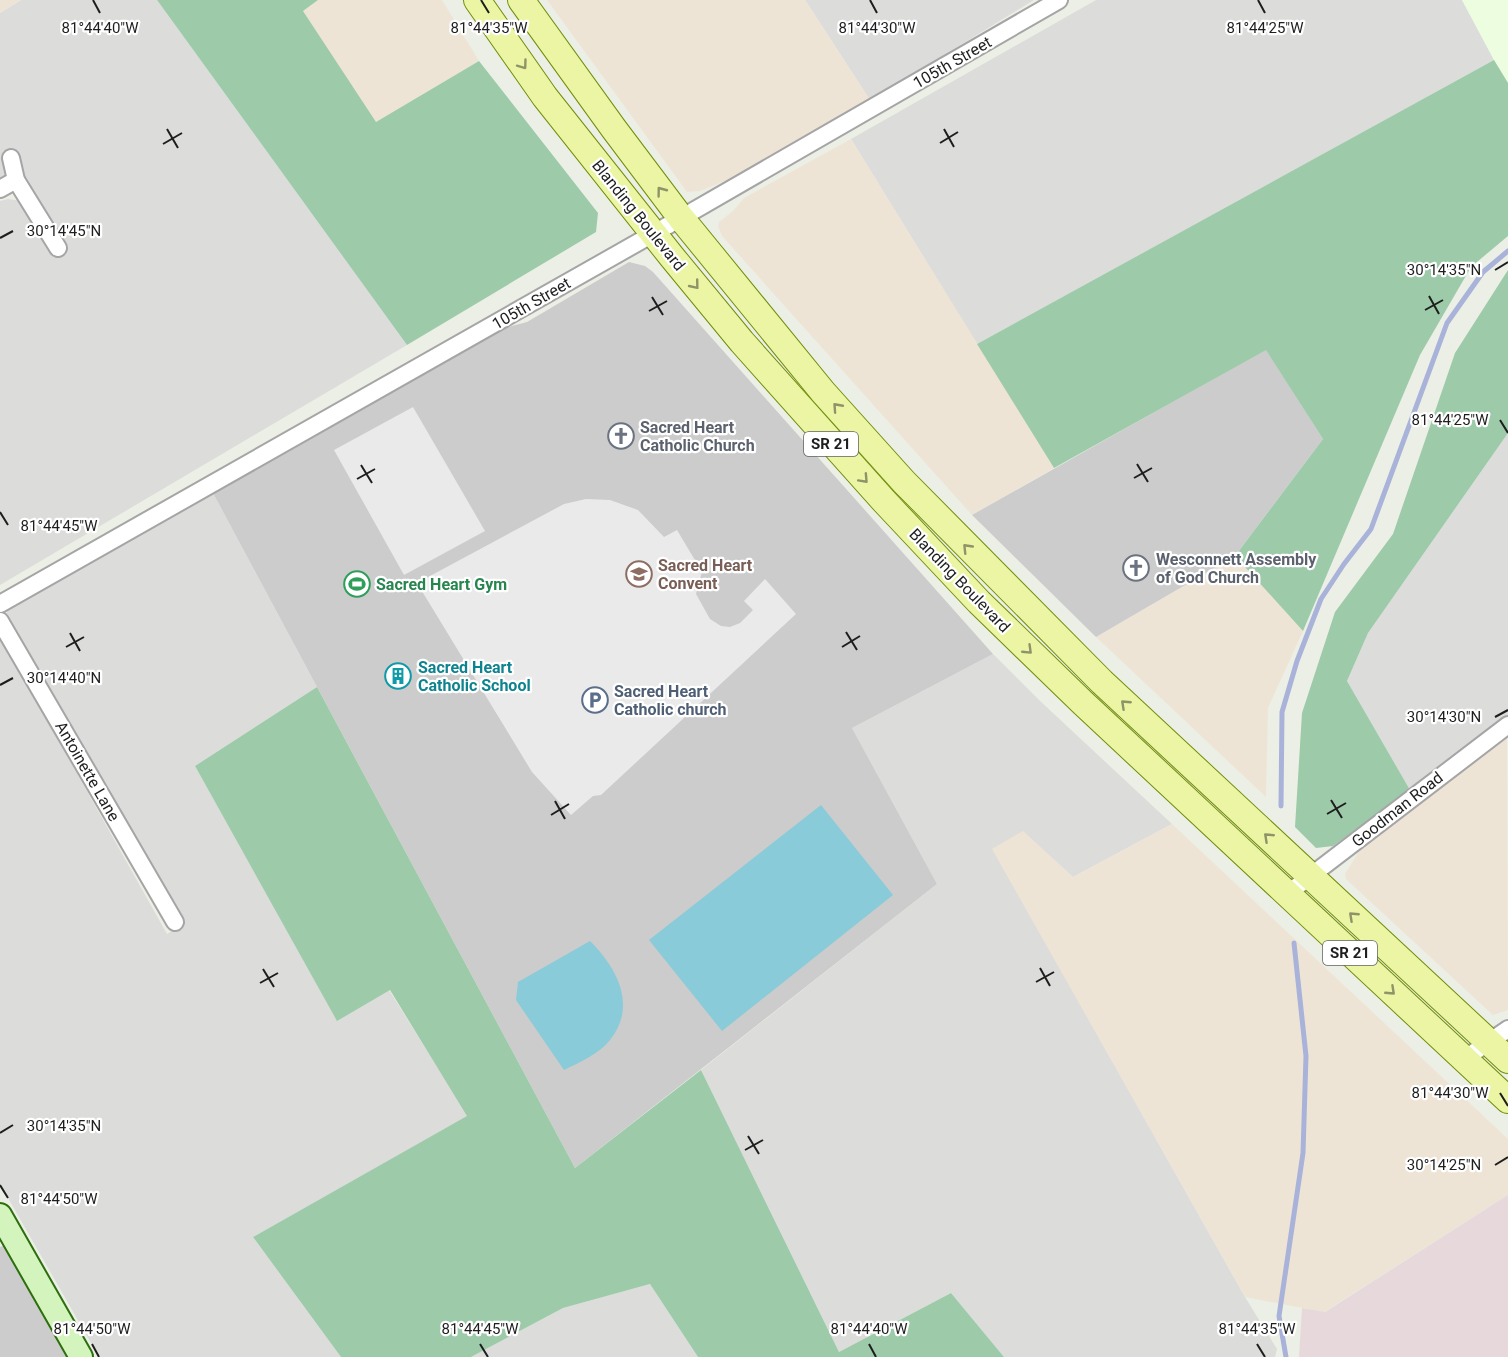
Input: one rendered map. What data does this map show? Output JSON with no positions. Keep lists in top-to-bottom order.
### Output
{
  "streets": {
    "main road": ["Blanding Boulevard", "SR 21"],
    "street": ["105th Street", "Antoinette Lane", "Goodman Road"]
  },
  "crossings": [
    ["105th Street", "Blanding Boulevard"],
    ["Blanding Boulevard", "Goodman Road"]
  ],
  "places": {
    "church": ["Sacred Heart Catholic Church", "Wesconnett Assembly of God Church"],
    "school or university": ["Sacred Heart Convent"],
    "sports": ["Sacred Heart Gym"],
    "building": ["Sacred Heart Catholic School"],
    "parking": ["Sacred Heart Catholic church"]
  },
  "coordinates": [
    "81°44'40\"W",
    "81°44'35\"W",
    "81°44'30\"W",
    "81°44'25\"W",
    "30°14'45\"N",
    "30°14'35\"N",
    "81°44'45\"W",
    "30°14'40\"N",
    "30°14'30\"N",
    "30°14'25\"N",
    "81°44'50\"W"
  ]
}
